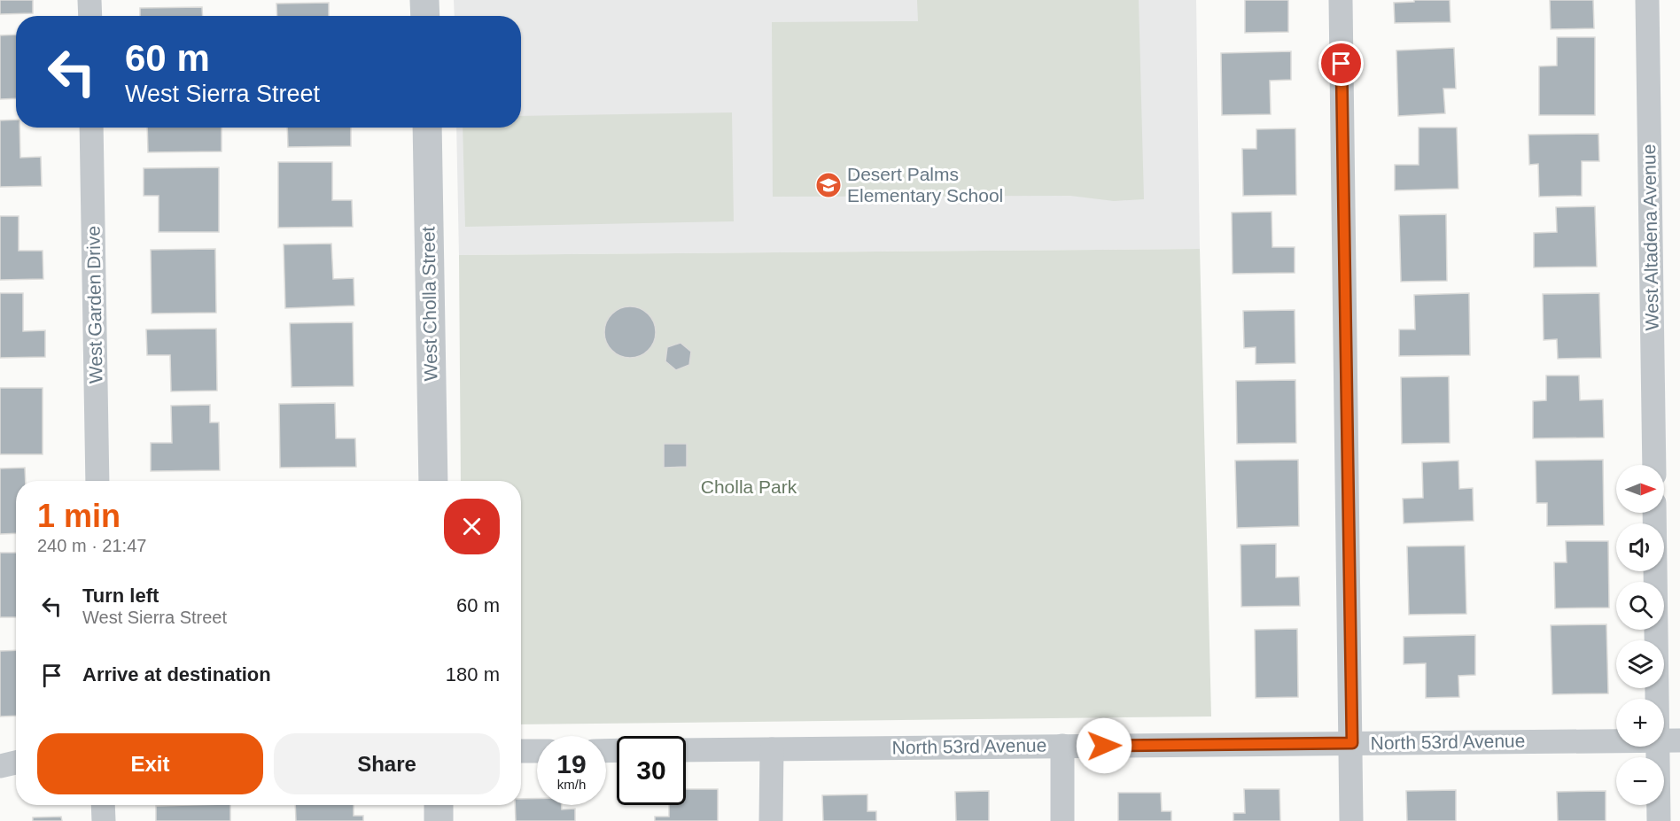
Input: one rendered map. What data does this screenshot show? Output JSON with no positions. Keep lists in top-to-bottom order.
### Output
{
  "streets": {
    "street": [
      "West Altadena Avenue",
      "West Cholla Street",
      "West Garden Drive",
      "North 53rd Avenue"
    ]
  },
  "parks": ["Cholla Park"],
  "places": {
    "school or university": ["Desert Palms Elementary School"]
  },
  "north": "right",
  "page": {
    "turn": ["60 m", "West Sierra Street"],
    "map_buttons": ["+", "−"],
    "heading": ["1 min", "240 m · 21:47"],
    "list": [
      {
        "name": "Turn left",
        "note": "West Sierra Street",
        "value": "60 m"
      },
      {
        "name": "Arrive at destination",
        "value": "180 m"
      }
    ],
    "buttons": ["Exit", "Share"],
    "speed": "19 km/h",
    "limit": "30"
  }
}
